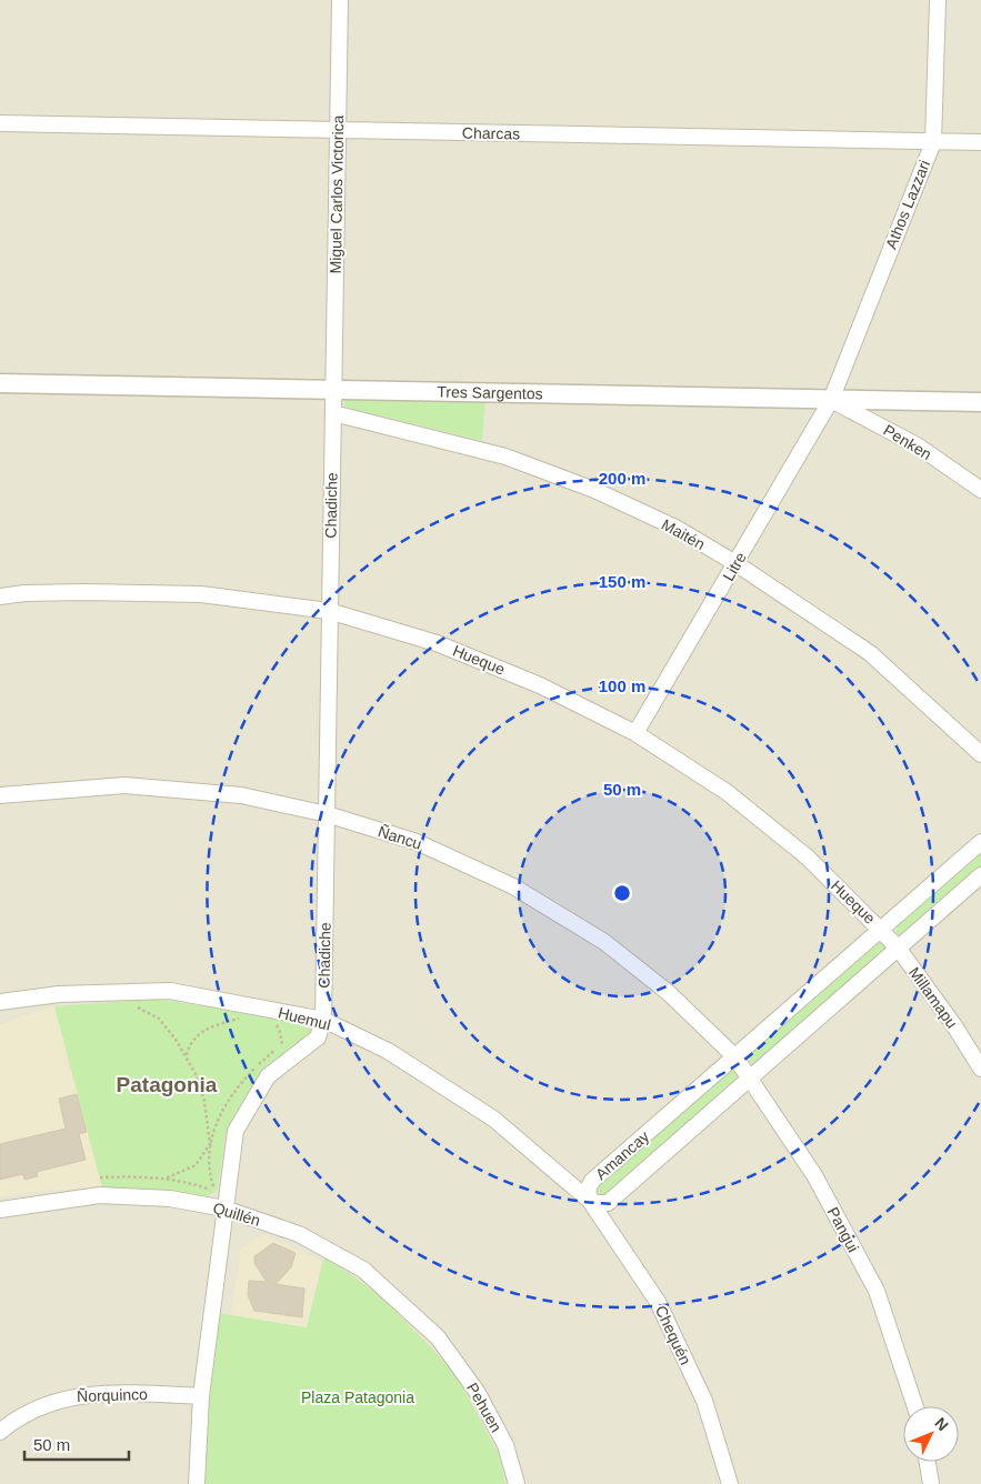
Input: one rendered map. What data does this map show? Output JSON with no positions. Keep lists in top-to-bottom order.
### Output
{
  "streets": {
    "street": [
      "Charcas",
      "Miguel Carlos Victorica",
      "Athos Lazzari",
      "Tres Sargentos",
      "Penken",
      "Chadiche",
      "Maitén",
      "Litre",
      "Hueque",
      "Ñancu",
      "Millamapu",
      "Huemul",
      "Amancay",
      "Quillén",
      "Pangui",
      "Chequén",
      "Ñorquinco",
      "Pehuen"
    ]
  },
  "crossings": [
    ["Charcas", "Miguel Carlos Victorica"],
    ["Charcas", "Athos Lazzari"],
    ["Miguel Carlos Victorica", "Tres Sargentos"],
    ["Miguel Carlos Victorica", "Chadiche"],
    ["Athos Lazzari", "Tres Sargentos"],
    ["Athos Lazzari", "Penken"],
    ["Athos Lazzari", "Litre"],
    ["Tres Sargentos", "Penken"],
    ["Tres Sargentos", "Chadiche"],
    ["Tres Sargentos", "Litre"],
    ["Penken", "Litre"],
    ["Chadiche", "Maitén"],
    ["Chadiche", "Hueque"],
    ["Chadiche", "Ñancu"],
    ["Chadiche", "Huemul"],
    ["Chadiche", "Quillén"],
    ["Chadiche", "Ñorquinco"],
    ["Maitén", "Litre"],
    ["Litre", "Hueque"],
    ["Hueque", "Millamapu"],
    ["Hueque", "Amancay"],
    ["Ñancu", "Amancay"],
    ["Ñancu", "Pangui"],
    ["Millamapu", "Amancay"],
    ["Huemul", "Amancay"],
    ["Huemul", "Chequén"],
    ["Amancay", "Pangui"],
    ["Amancay", "Chequén"],
    ["Quillén", "Pehuen"]
  ],
  "districts": ["Patagonia"],
  "parks": ["Plaza Patagonia"],
  "scale_bar": "50 m",
  "north": "top right",
  "rings": [
    "200 m",
    "150 m",
    "100 m",
    "50 m"
  ]
}
